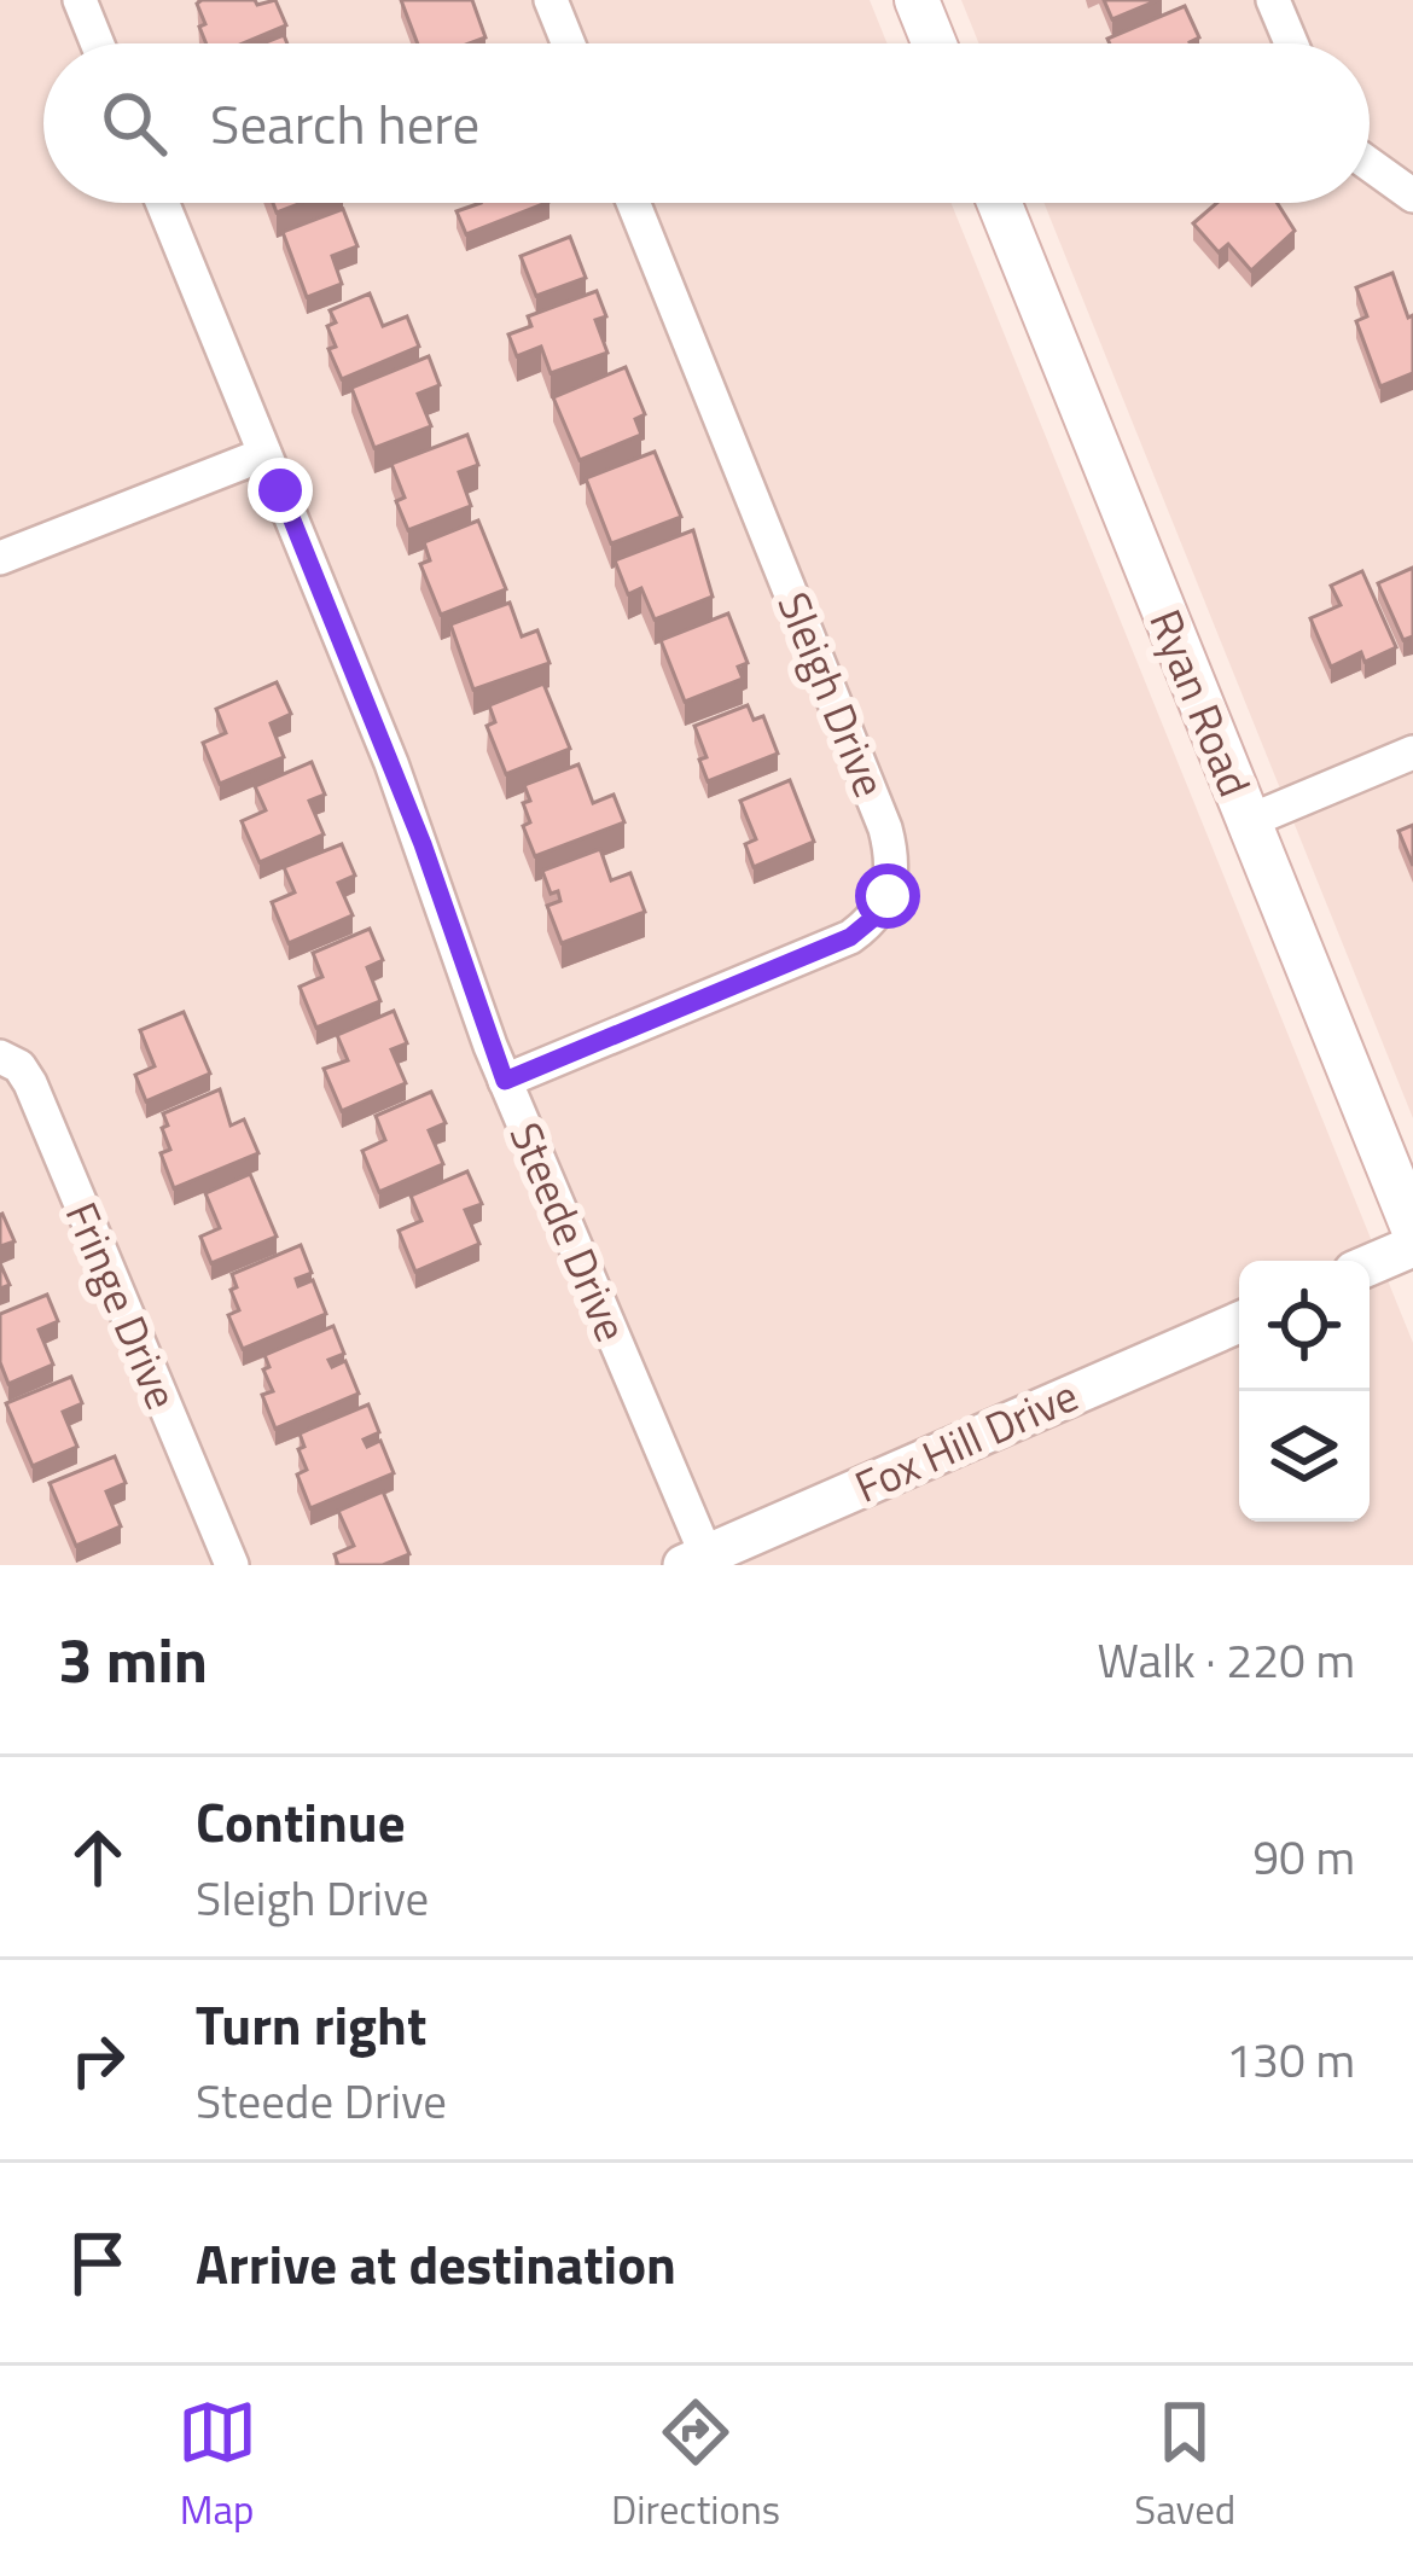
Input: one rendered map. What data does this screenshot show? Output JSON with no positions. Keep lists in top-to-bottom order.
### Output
{
  "streets": {
    "main road": ["Ryan Road"],
    "street": [
      "Sleigh Drive",
      "Steede Drive",
      "Fringe Drive",
      "Fox Hill Drive"
    ]
  },
  "crossings": [
    ["Sleigh Drive", "Steede Drive"],
    ["Steede Drive", "Fox Hill Drive"]
  ],
  "page": {
    "search": "Search here",
    "heading": ["3 min", "Walk · 220 m"],
    "list": [
      ["Continue", "Sleigh Drive", "90 m"],
      ["Turn right", "Steede Drive", "130 m"],
      "Arrive at destination"
    ],
    "nav": ["Map", "Directions", "Saved"]
  }
}
